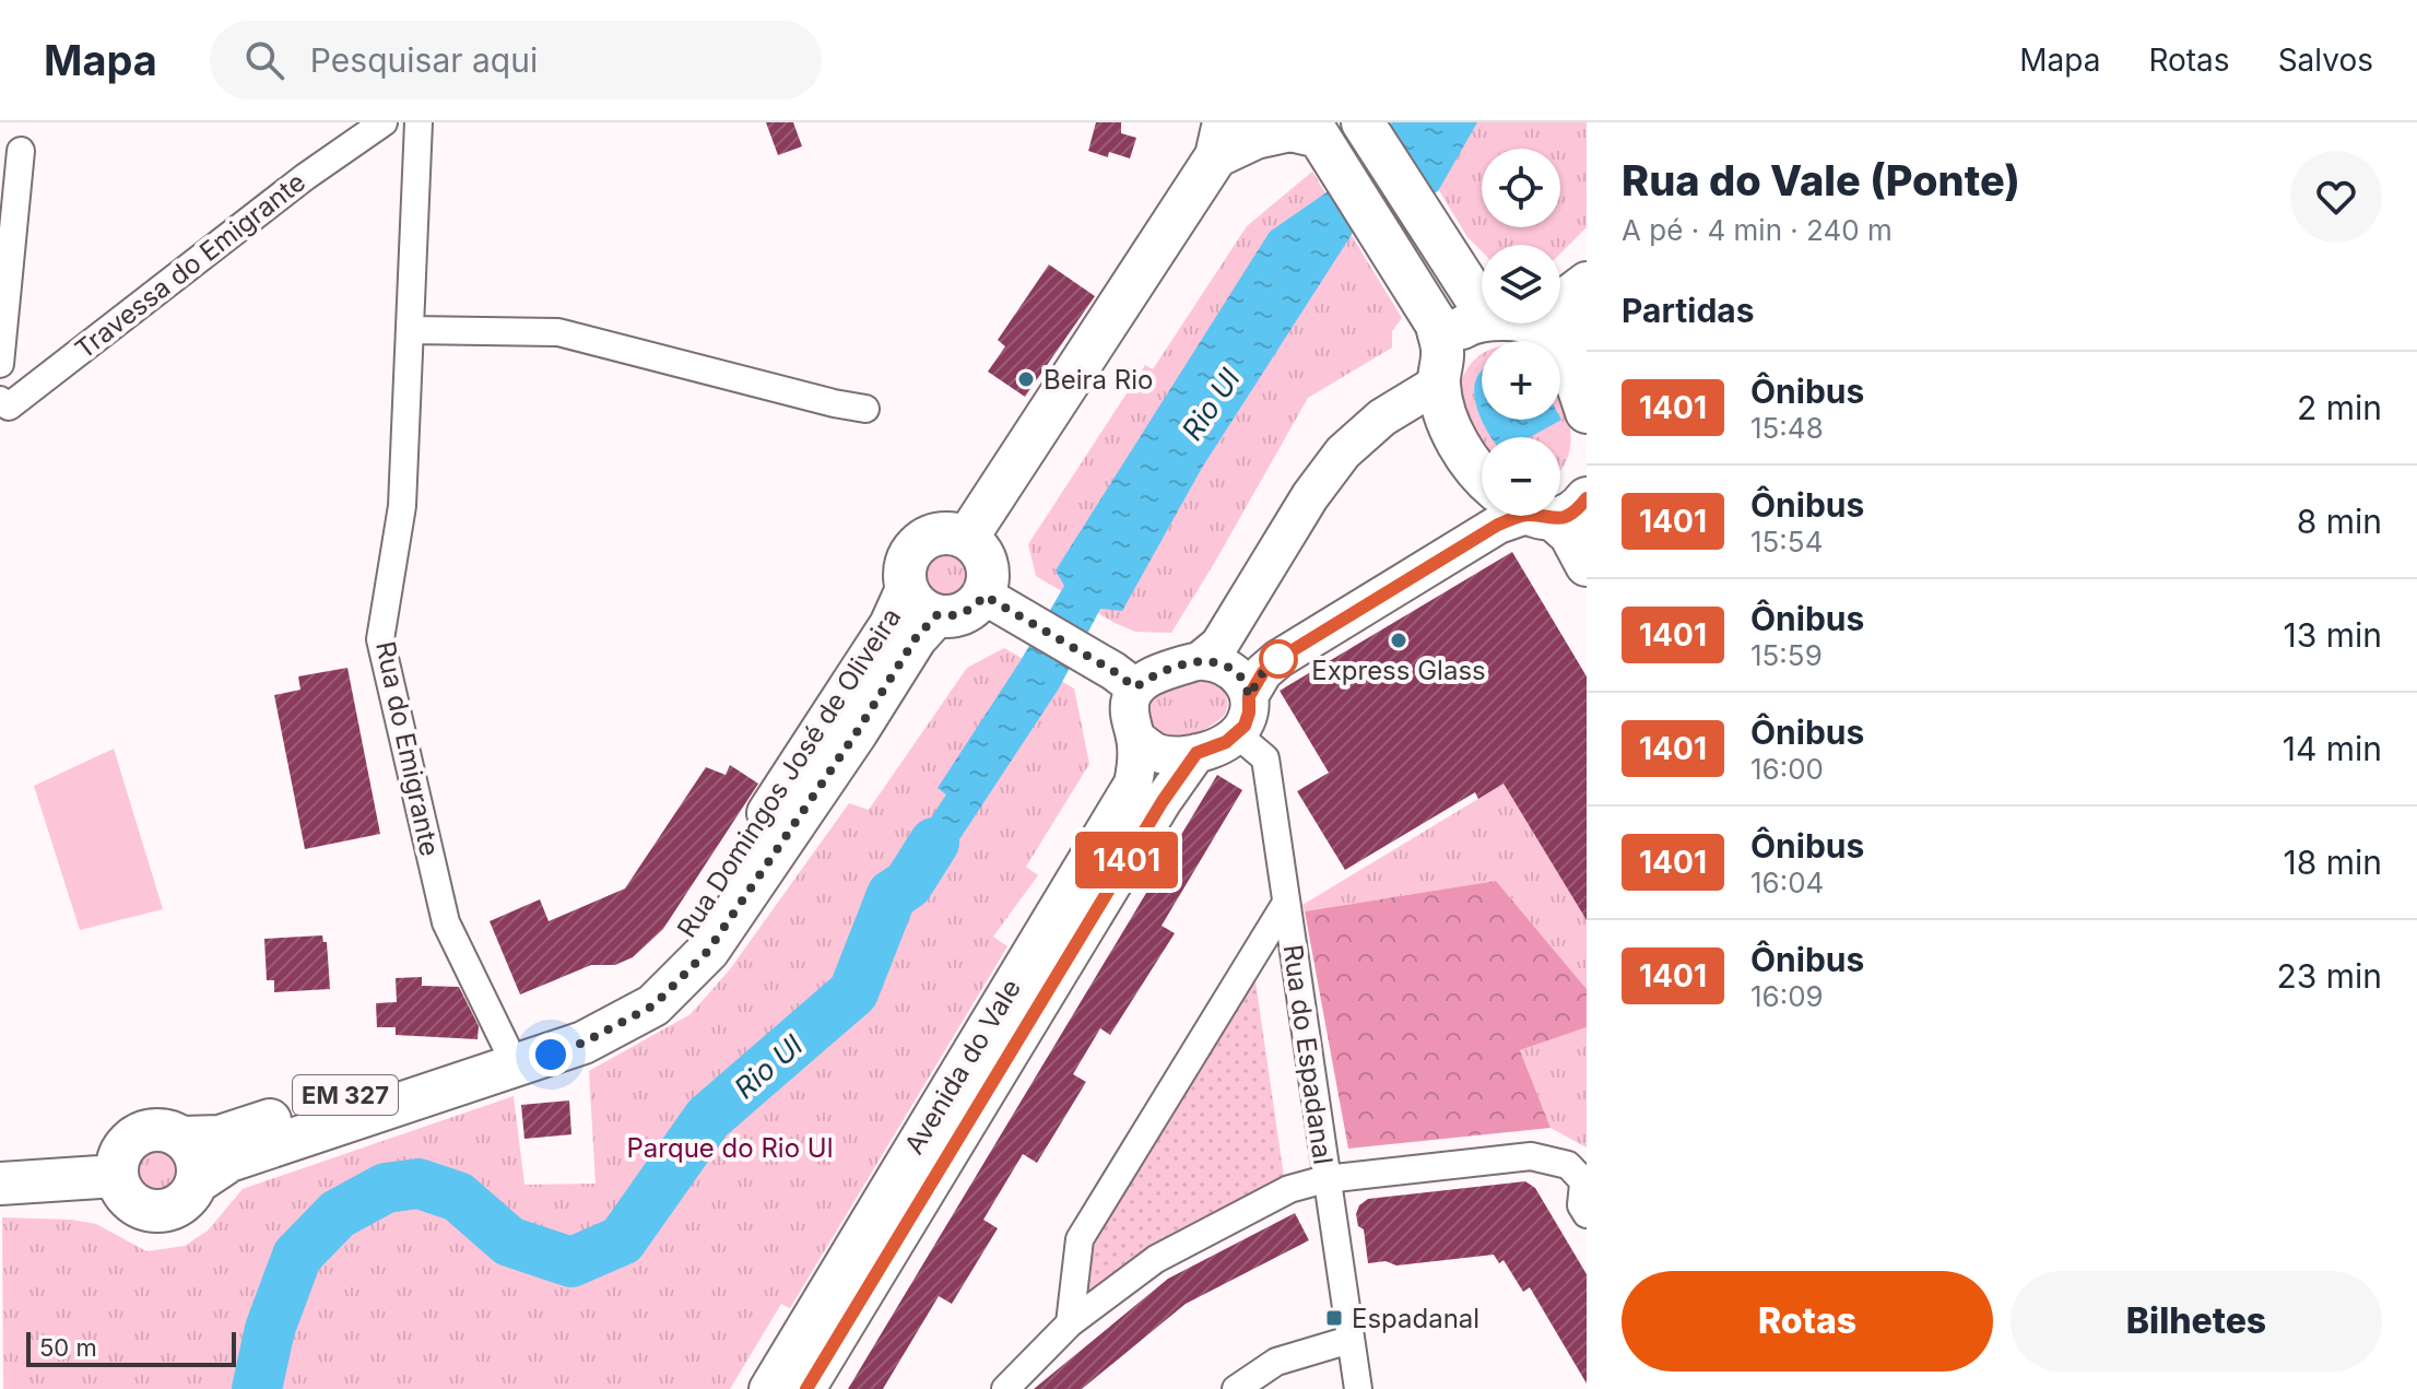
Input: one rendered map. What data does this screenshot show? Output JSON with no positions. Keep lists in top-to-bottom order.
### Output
{
  "streets": {
    "main road": ["Rua Domingos José de Oliveira", "Avenida do Vale", "EM 327"],
    "street": ["Travessa do Emigrante", "Rua do Emigrante", "Rua do Espadanal"]
  },
  "crossings": [
    ["Rua do Emigrante", "Rua Domingos José de Oliveira"],
    ["Rua do Espadanal", "Avenida do Vale"]
  ],
  "water": ["Rio Ul"],
  "parks": ["Parque do Rio Ul"],
  "places": {
    "other": ["Beira Rio", "Express Glass"],
    "transit": ["Espadanal"]
  },
  "lines": ["bus line 1401"],
  "scale_bar": "50 m",
  "page": {
    "header": "Mapa",
    "search": "Pesquisar aqui",
    "nav": ["Mapa", "Rotas", "Salvos"],
    "on_map": "1401",
    "heading": [
      ["Rua do Vale (Ponte)", "A pé · 4 min · 240 m"],
      "Partidas"
    ],
    "map_buttons": ["+", "−"],
    "list": [
      {
        "mark": "1401",
        "name": "Ônibus",
        "note": "15:48",
        "value": "2 min"
      },
      {
        "mark": "1401",
        "name": "Ônibus",
        "note": "15:54",
        "value": "8 min"
      },
      {
        "mark": "1401",
        "name": "Ônibus",
        "note": "15:59",
        "value": "13 min"
      },
      {
        "mark": "1401",
        "name": "Ônibus",
        "note": "16:00",
        "value": "14 min"
      },
      {
        "mark": "1401",
        "name": "Ônibus",
        "note": "16:04",
        "value": "18 min"
      },
      {
        "mark": "1401",
        "name": "Ônibus",
        "note": "16:09",
        "value": "23 min"
      }
    ],
    "buttons": ["Rotas", "Bilhetes"],
    "scale": "50 m"
  }
}
